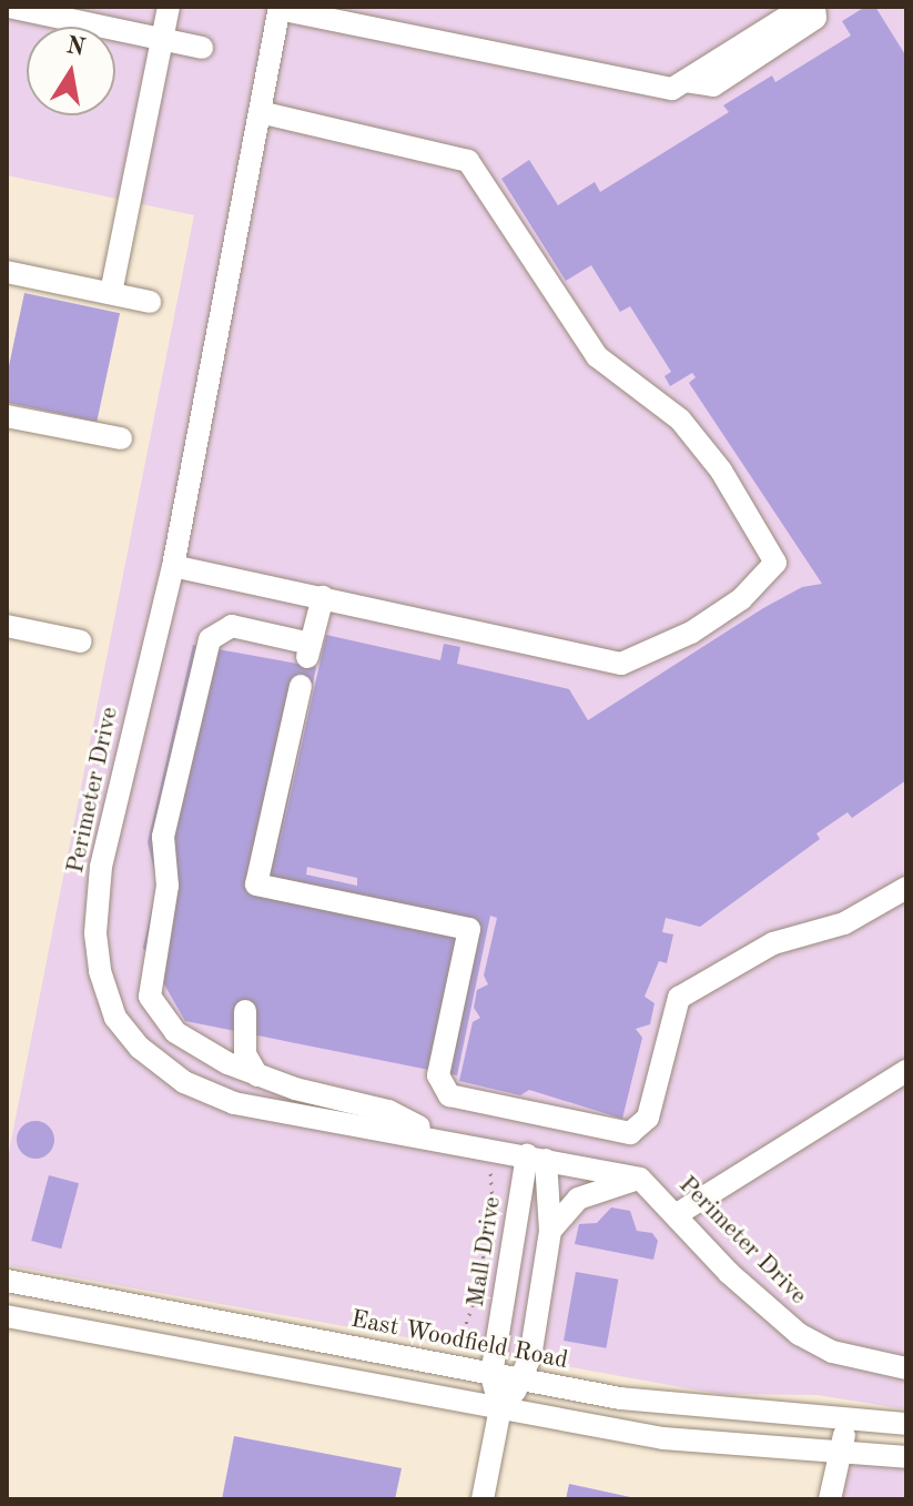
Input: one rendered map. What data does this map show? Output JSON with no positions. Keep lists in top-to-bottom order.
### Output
{
  "streets": {
    "street": ["Perimeter Drive", "Mall Drive", "East Woodfield Road"]
  },
  "crossings": [
    ["Perimeter Drive", "Mall Drive"],
    ["Mall Drive", "East Woodfield Road"]
  ],
  "north": "top"
}
